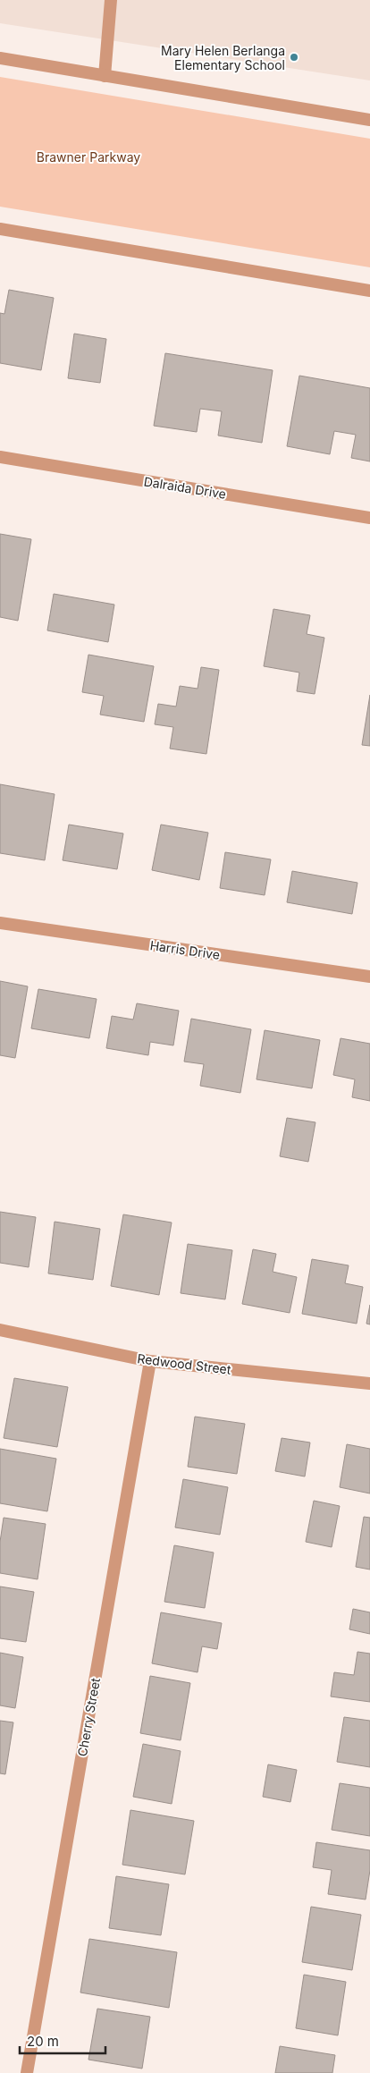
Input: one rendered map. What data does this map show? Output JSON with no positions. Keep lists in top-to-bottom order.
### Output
{
  "streets": {
    "street": [
      "Dalraida Drive",
      "Harris Drive",
      "Redwood Street",
      "Cherry Street"
    ]
  },
  "crossings": [
    ["Redwood Street", "Cherry Street"]
  ],
  "parks": ["Brawner Parkway"],
  "places": ["Mary Helen Berlanga Elementary School"],
  "scale_bar": "20 m"
}
